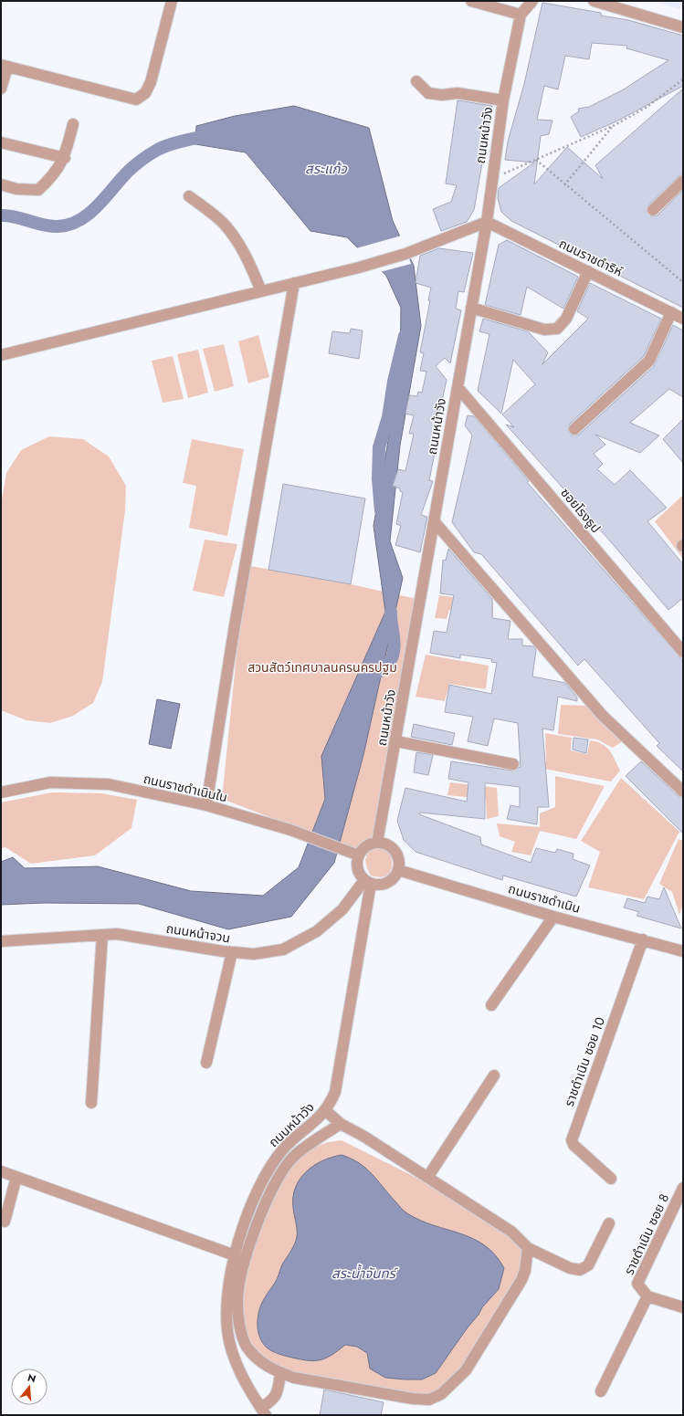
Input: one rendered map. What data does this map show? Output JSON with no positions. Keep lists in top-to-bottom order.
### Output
{
  "streets": {
    "street": [
      "ถนนหน้าวัง",
      "ถนนราชดำริห์",
      "ซอยโรงธูป",
      "ถนนราชดำเนินใน",
      "ถนนราชดำเนิน",
      "ถนนหน้าจวน",
      "ราชดำเนิน ซอย 10",
      "ราชดำเนิน ซอย 8"
    ]
  },
  "crossings": [
    ["ถนนหน้าวัง", "ถนนราชดำริห์"],
    ["ถนนหน้าวัง", "ซอยโรงธูป"],
    ["ถนนหน้าวัง", "ถนนราชดำเนินใน"],
    ["ถนนหน้าวัง", "ถนนราชดำเนิน"],
    ["ถนนหน้าวัง", "ถนนหน้าจวน"],
    ["ถนนราชดำเนินใน", "ถนนราชดำเนิน"],
    ["ถนนราชดำเนินใน", "ถนนหน้าจวน"],
    ["ถนนราชดำเนิน", "ถนนหน้าจวน"],
    ["ถนนราชดำเนิน", "ราชดำเนิน ซอย 10"]
  ],
  "water": ["สระแก้ว", "สระน้ำจันทร์"],
  "parks": ["สวนสัตว์เทศบาลนครนครปฐม"],
  "north": "top"
}
